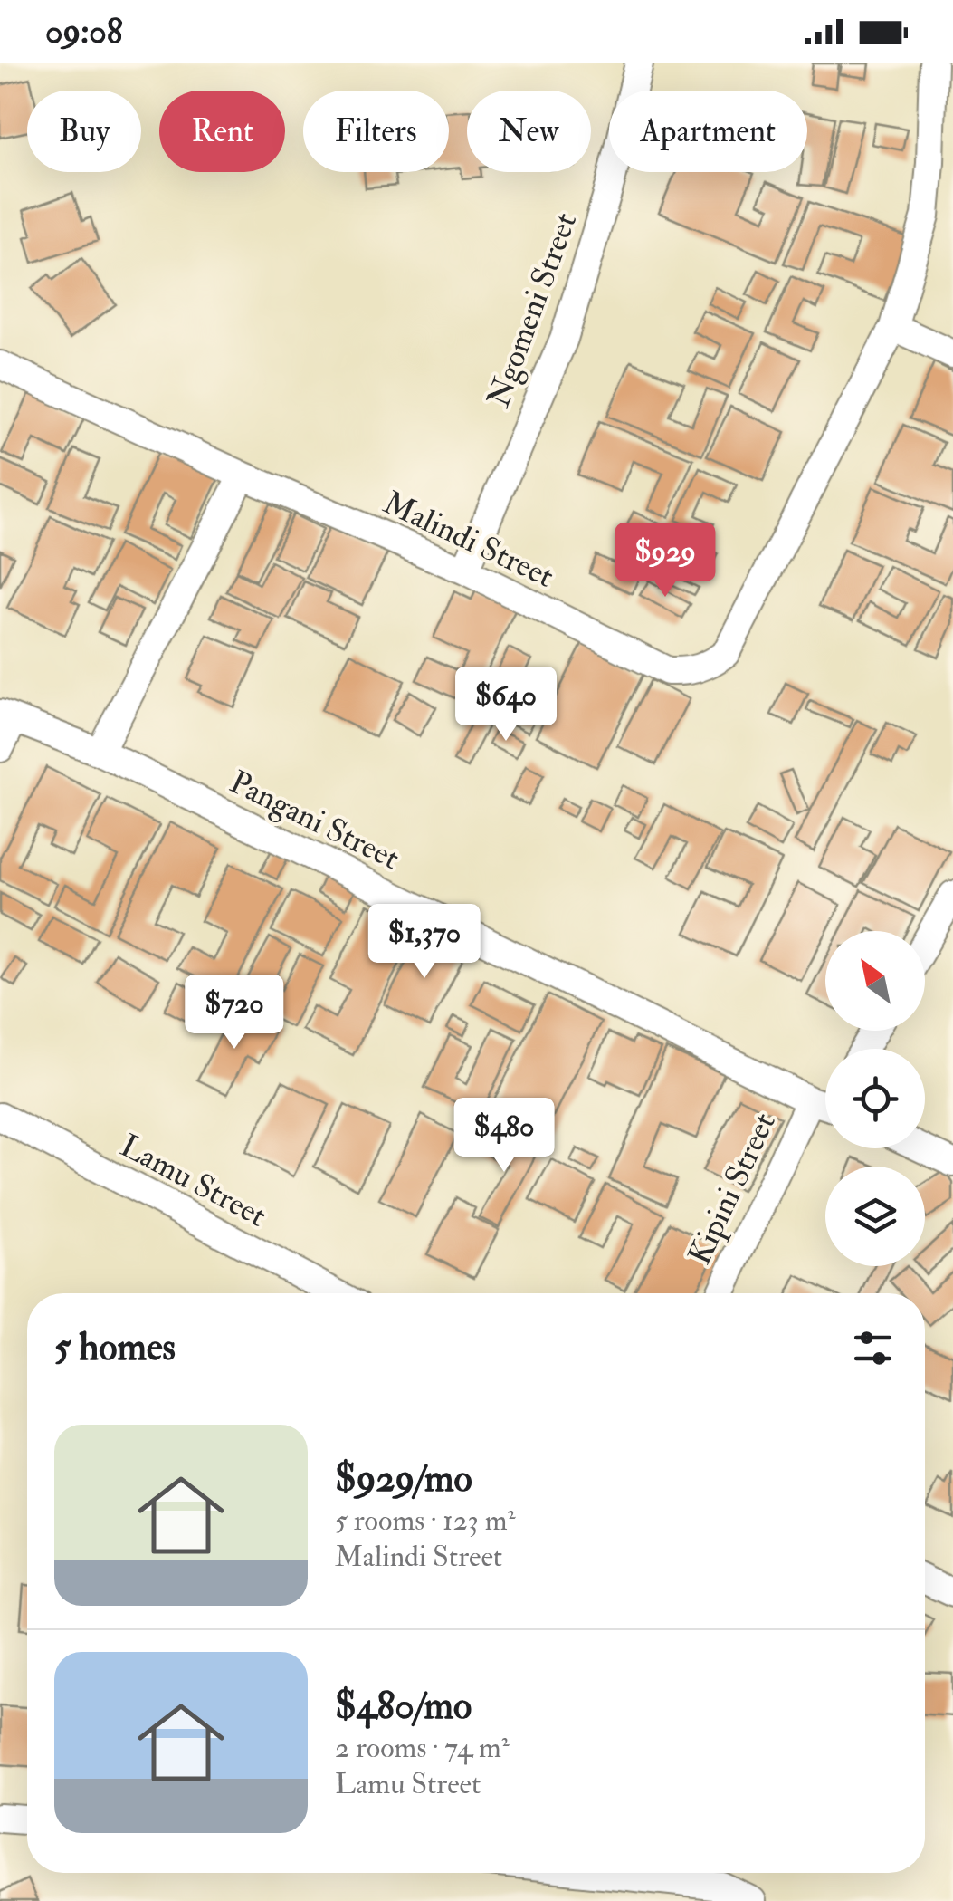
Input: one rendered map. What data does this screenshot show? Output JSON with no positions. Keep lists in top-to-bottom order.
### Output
{
  "streets": {
    "street": [
      "Ngomeni Street",
      "Malindi Street",
      "Pangani Street",
      "Lamu Street",
      "Kipini Street"
    ]
  },
  "crossings": [
    ["Ngomeni Street", "Malindi Street"]
  ],
  "north": "top left",
  "page": {
    "status": "09:08",
    "chip": [
      "Buy",
      "Rent",
      "Filters",
      "New",
      "Apartment"
    ],
    "price": [
      "$929",
      "$640",
      "$1,370",
      "$720",
      "$480"
    ],
    "heading": "5 homes",
    "list": [
      {
        "name": "$929/mo",
        "note": "5 rooms · 123 m² · Malindi Street"
      },
      {
        "name": "$480/mo",
        "note": "2 rooms · 74 m² · Lamu Street"
      }
    ]
  }
}
